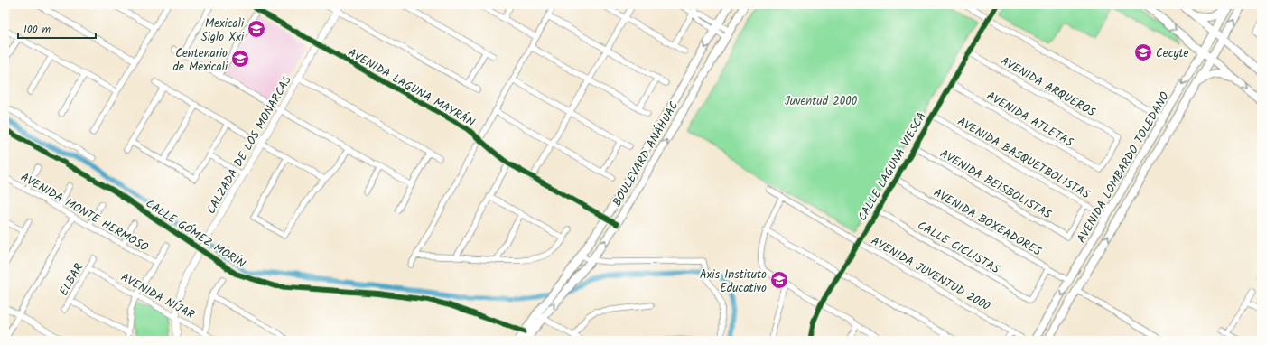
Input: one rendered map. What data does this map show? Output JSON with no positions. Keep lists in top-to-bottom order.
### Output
{
  "streets": {
    "main road": ["BOULEVARD ANÁHUAC", "AVENIDA LOMBARDO TOLEDANO"],
    "street": [
      "AVENIDA ARQUEROS",
      "AVENIDA LAGUNA MAYRÁN",
      "AVENIDA ATLETAS",
      "CALZADA DE LOS MONARCAS",
      "AVENIDA BASQUETBOLISTAS",
      "CALLE LAGUNA VIESCA",
      "AVENIDA BEISBOLISTAS",
      "AVENIDA MONTE HERMOSO",
      "AVENIDA BOXEADORES",
      "CALLE GÓMEZ MORÍN",
      "CALLE CICLISTAS",
      "AVENIDA JUVENTUD 2000",
      "ELBAR",
      "AVENIDA NÍJAR"
    ]
  },
  "crossings": [
    ["AVENIDA ARQUEROS", "AVENIDA ATLETAS"],
    ["AVENIDA ARQUEROS", "CALLE LAGUNA VIESCA"],
    ["AVENIDA LAGUNA MAYRÁN", "CALZADA DE LOS MONARCAS"],
    ["AVENIDA LAGUNA MAYRÁN", "BOULEVARD ANÁHUAC"],
    ["AVENIDA ATLETAS", "CALLE LAGUNA VIESCA"],
    ["CALZADA DE LOS MONARCAS", "CALLE GÓMEZ MORÍN"],
    ["CALZADA DE LOS MONARCAS", "AVENIDA NÍJAR"],
    ["BOULEVARD ANÁHUAC", "CALLE GÓMEZ MORÍN"],
    ["AVENIDA BASQUETBOLISTAS", "CALLE LAGUNA VIESCA"],
    ["AVENIDA BASQUETBOLISTAS", "AVENIDA LOMBARDO TOLEDANO"],
    ["AVENIDA BASQUETBOLISTAS", "AVENIDA BEISBOLISTAS"],
    ["CALLE LAGUNA VIESCA", "AVENIDA BEISBOLISTAS"],
    ["CALLE LAGUNA VIESCA", "AVENIDA BOXEADORES"],
    ["CALLE LAGUNA VIESCA", "CALLE CICLISTAS"],
    ["CALLE LAGUNA VIESCA", "AVENIDA JUVENTUD 2000"],
    ["AVENIDA LOMBARDO TOLEDANO", "AVENIDA BOXEADORES"],
    ["AVENIDA BOXEADORES", "CALLE CICLISTAS"],
    ["ELBAR", "AVENIDA NÍJAR"]
  ],
  "parks": ["Juventud 2000"],
  "places": {
    "school or university": [
      "Mexicali Siglo Xxi",
      "Cecyte",
      "Centenario de Mexicali",
      "Axis Instituto Educativo"
    ]
  },
  "scale_bar": "100 m"
}
